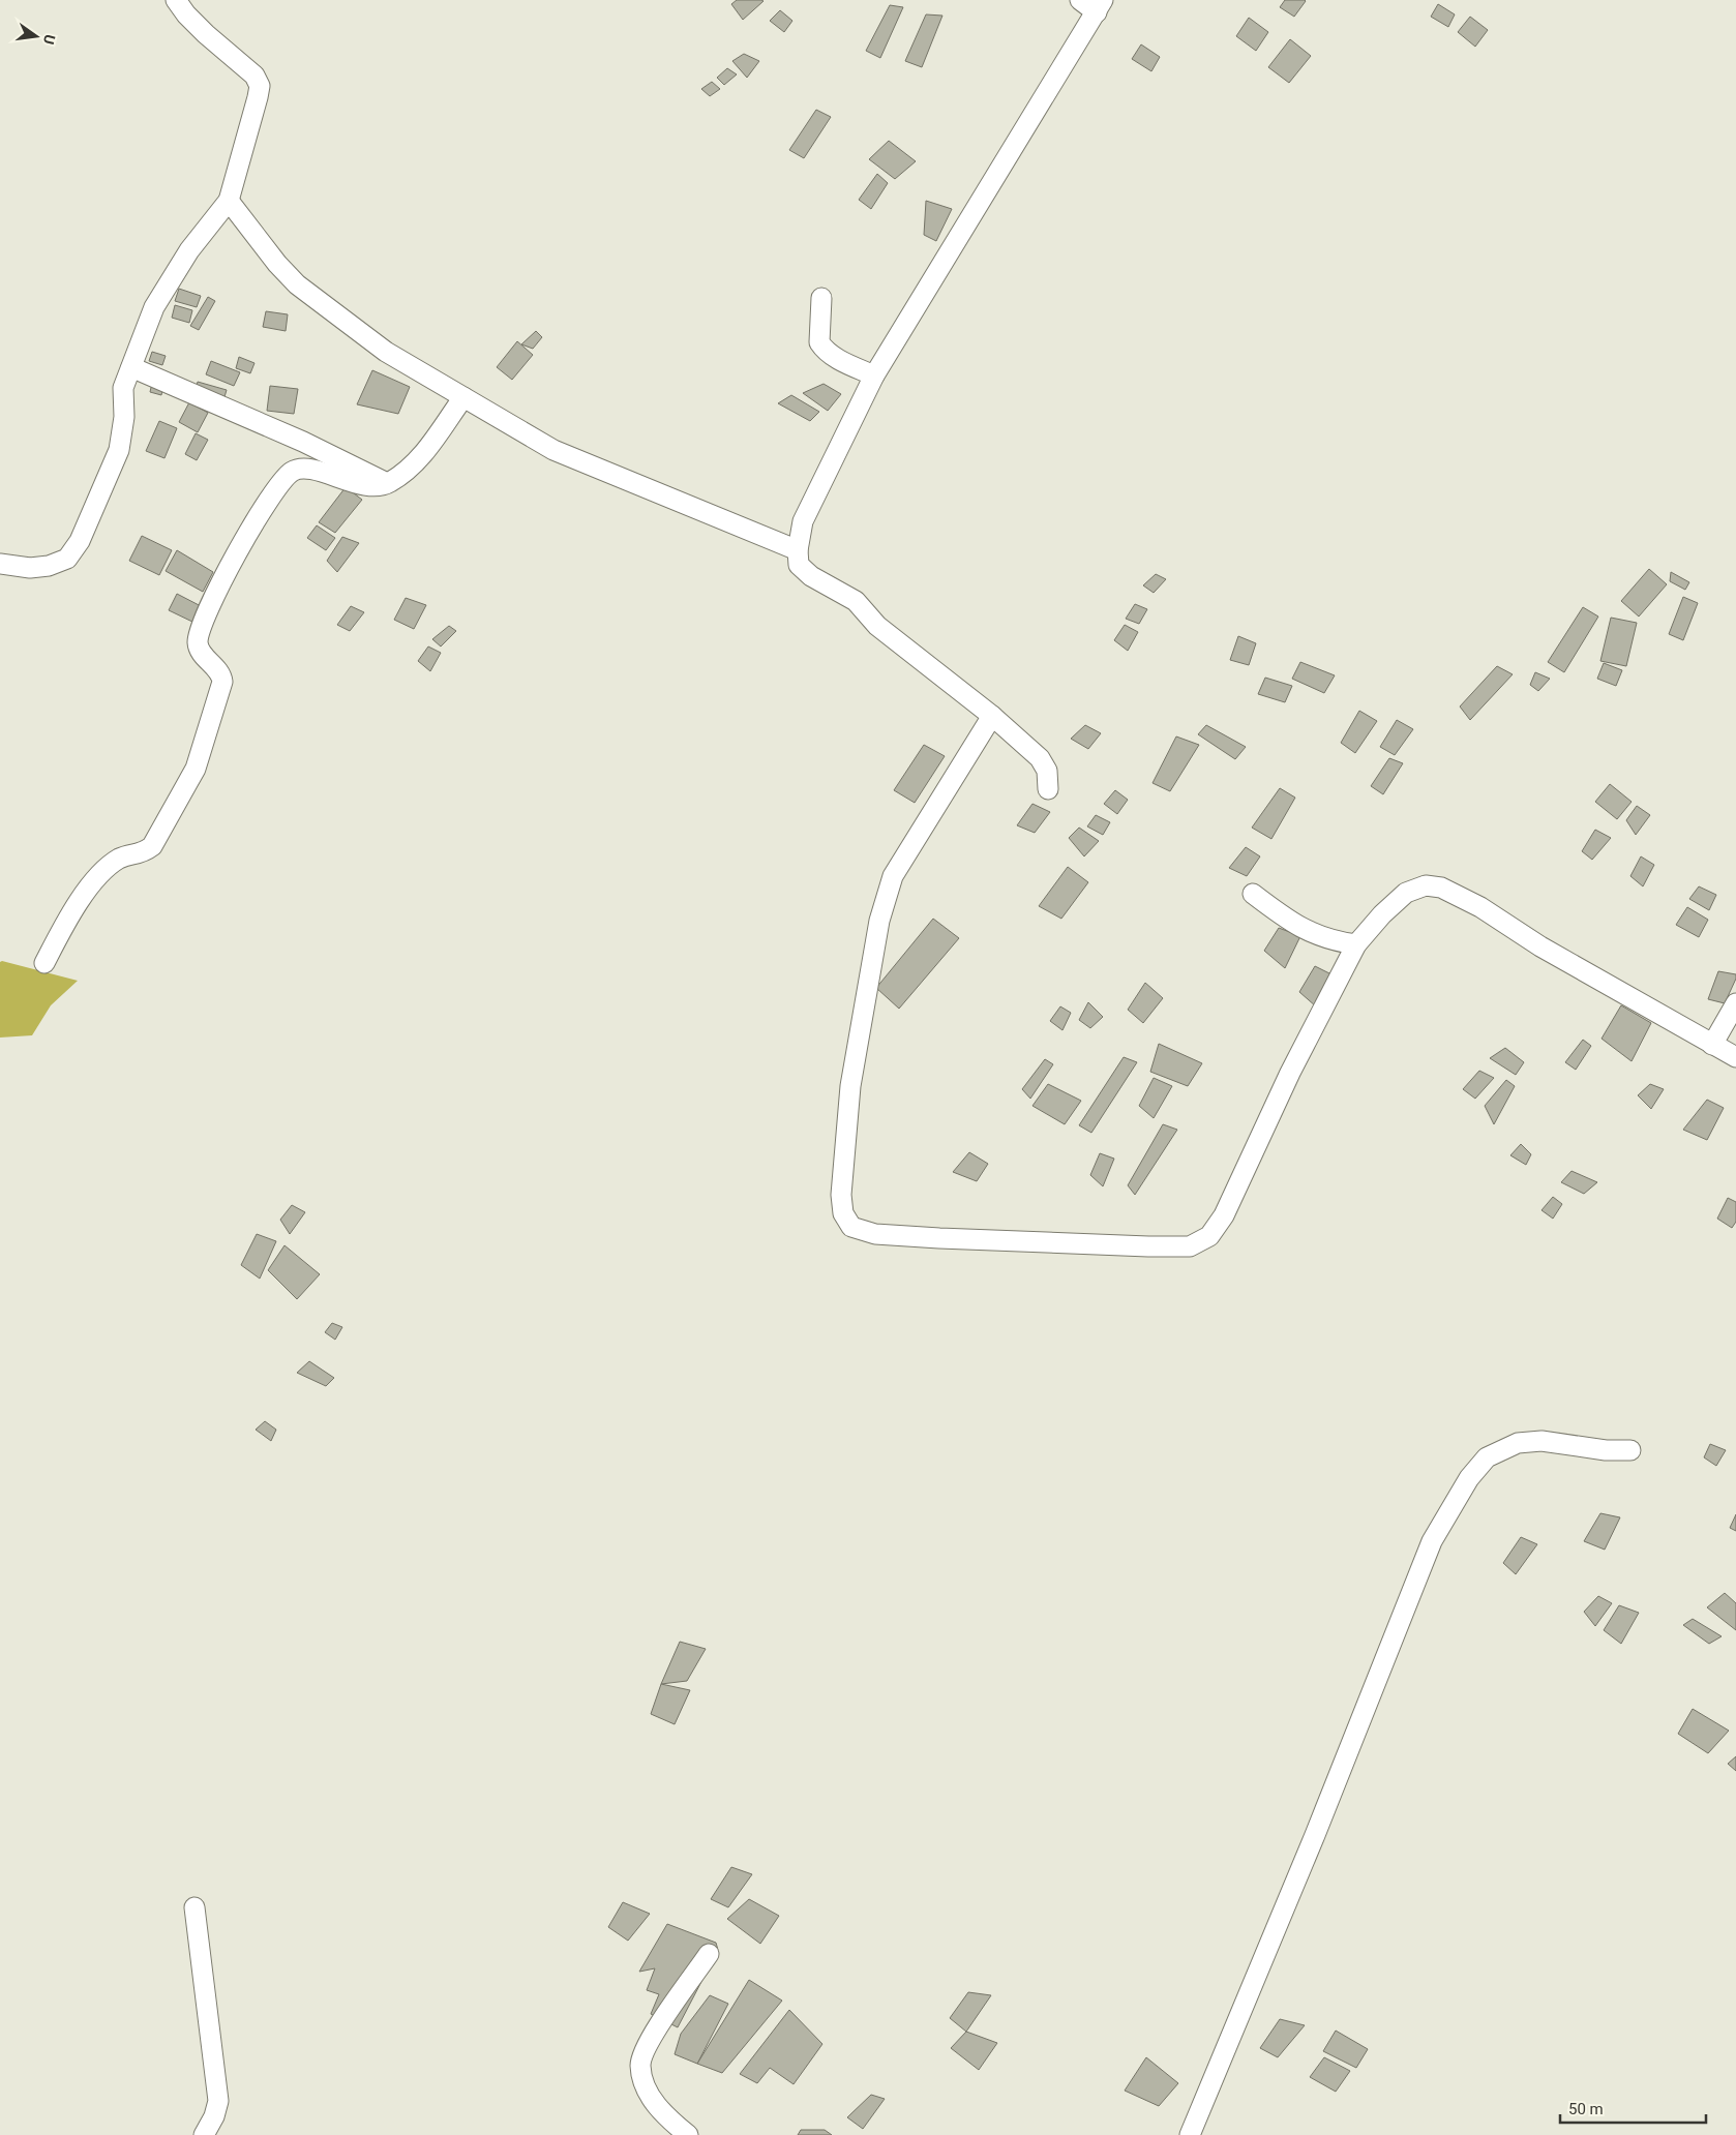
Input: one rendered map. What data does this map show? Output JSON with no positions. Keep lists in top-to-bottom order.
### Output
{
  "scale_bar": "50 m",
  "north": "right"
}
